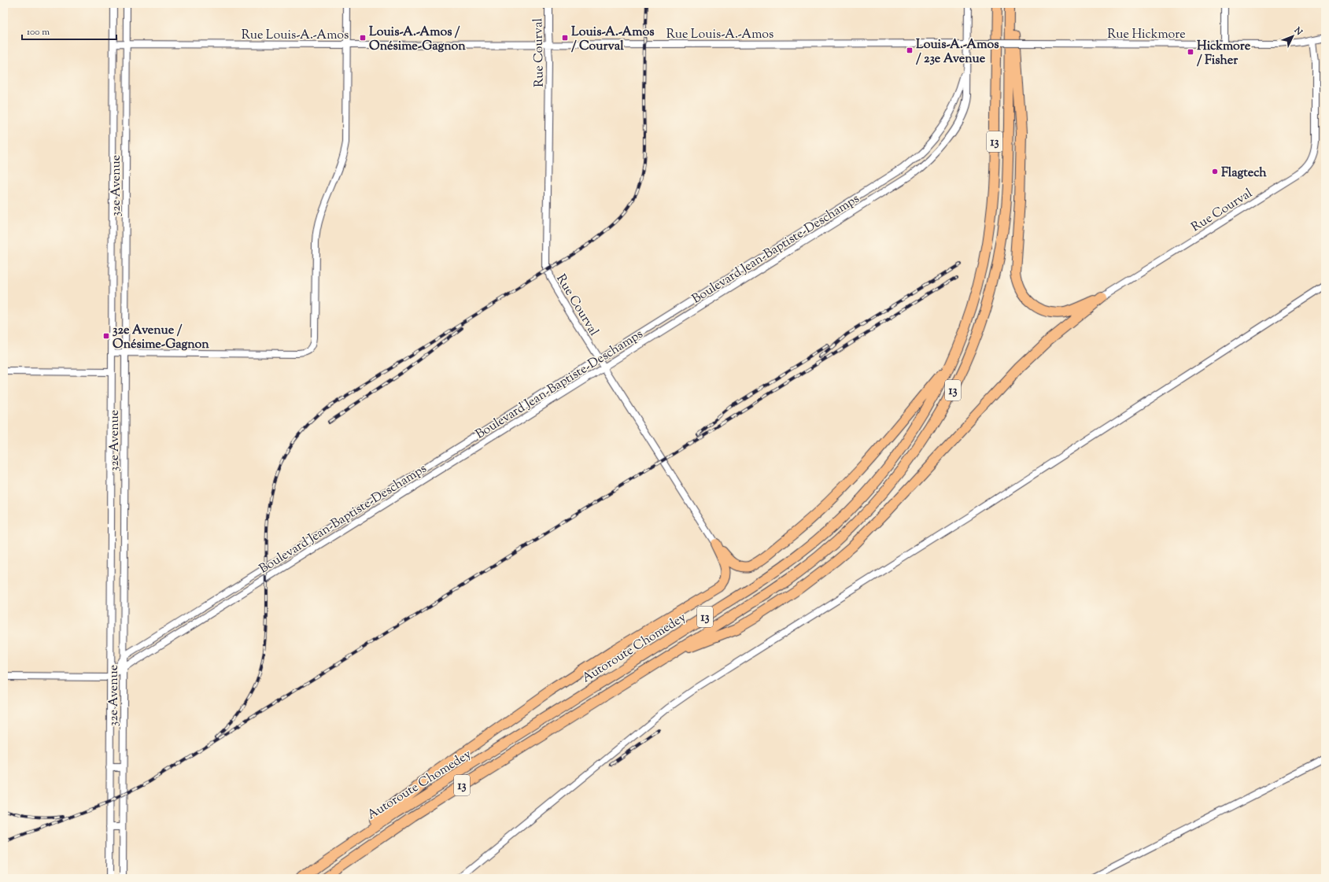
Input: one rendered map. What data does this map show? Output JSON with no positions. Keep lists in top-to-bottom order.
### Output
{
  "streets": {
    "highway": ["13", "Autoroute Chomedey"],
    "street": [
      "Rue Louis-A.-Amos",
      "Rue Hickmore",
      "Rue Courval",
      "32e Avenue",
      "Boulevard Jean-Baptiste-Deschamps"
    ]
  },
  "crossings": [
    ["Rue Louis-A.-Amos", "Rue Hickmore"],
    ["Rue Louis-A.-Amos", "Rue Courval"],
    ["Rue Louis-A.-Amos", "32e Avenue"],
    ["Rue Louis-A.-Amos", "Boulevard Jean-Baptiste-Deschamps"],
    ["Rue Hickmore", "Rue Courval"],
    ["Rue Hickmore", "Boulevard Jean-Baptiste-Deschamps"],
    ["Rue Courval", "Boulevard Jean-Baptiste-Deschamps"],
    ["32e Avenue", "Boulevard Jean-Baptiste-Deschamps"]
  ],
  "places": {
    "transit": [
      "Louis-A.-Amos / Onésime-Gagnon",
      "Louis-A.-Amos / Courval",
      "Louis-A.-Amos / 23e Avenue",
      "Hickmore / Fisher",
      "32e Avenue / Onésime-Gagnon"
    ],
    "other": ["Flagtech"]
  },
  "scale_bar": "100 m",
  "north": "top right"
}
